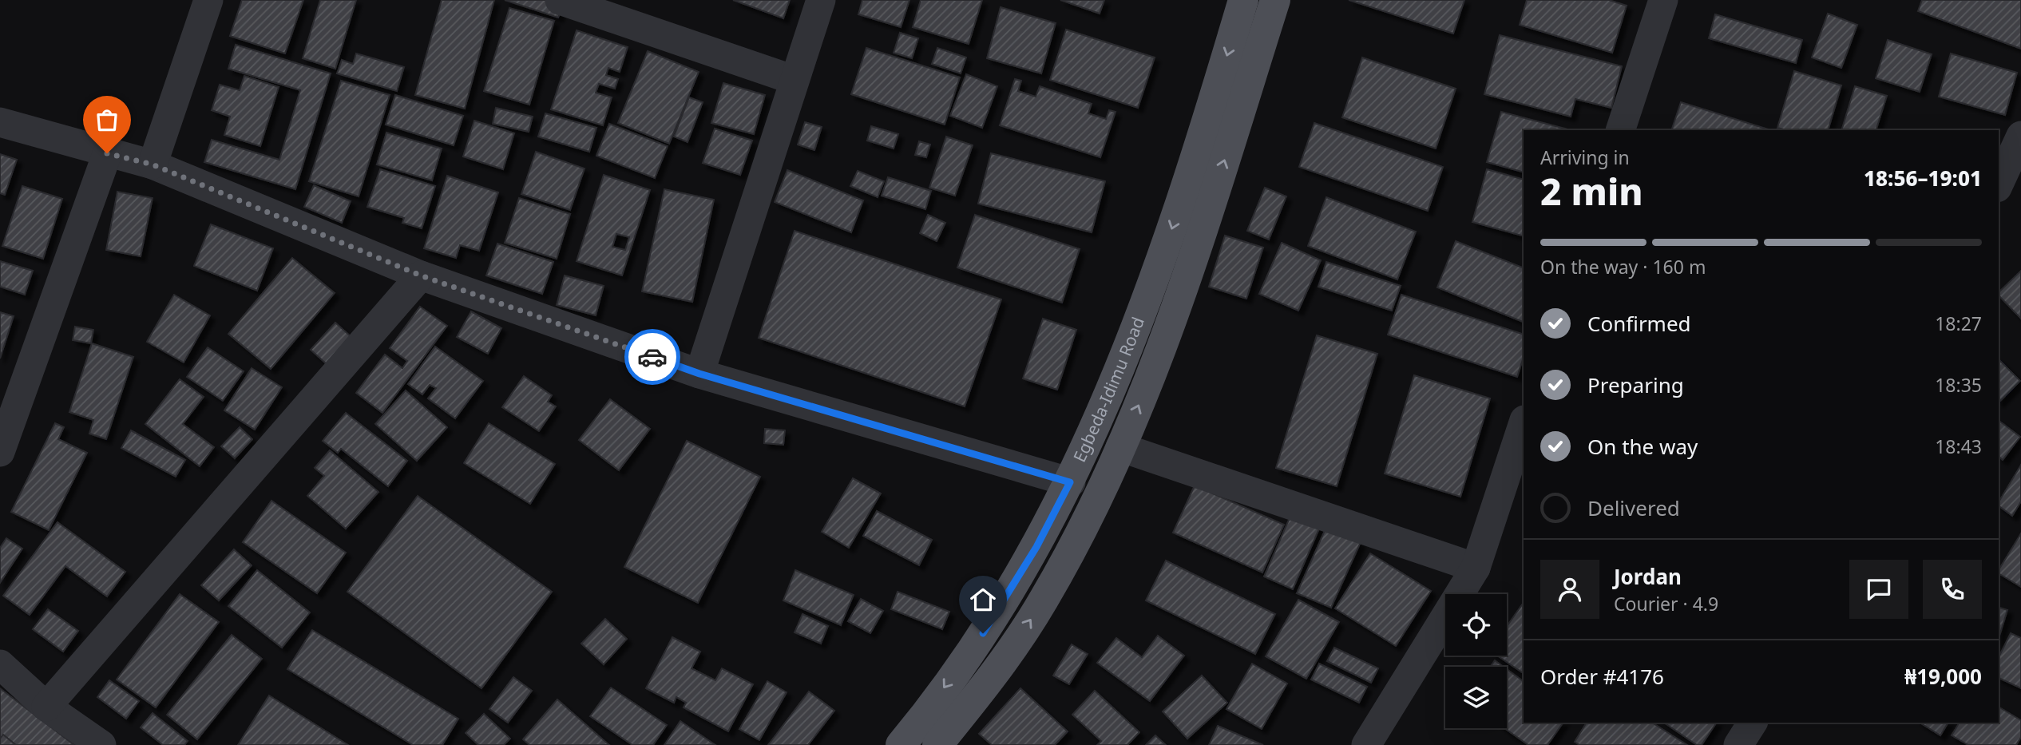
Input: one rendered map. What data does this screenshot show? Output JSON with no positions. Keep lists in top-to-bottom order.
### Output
{
  "streets": {
    "main road": ["Egbeda-Idimu Road"]
  },
  "page": {
    "heading": ["2 min", "Arriving in", "18:56–19:01"],
    "panel": [
      "Jordan",
      "Courier · 4.9",
      "Order #4176",
      "₦19,000"
    ],
    "bar": "On the way · 160 m",
    "list": [
      ["Confirmed", "18:27"],
      ["Preparing", "18:35"],
      ["On the way", "18:43"],
      "Delivered"
    ]
  }
}
